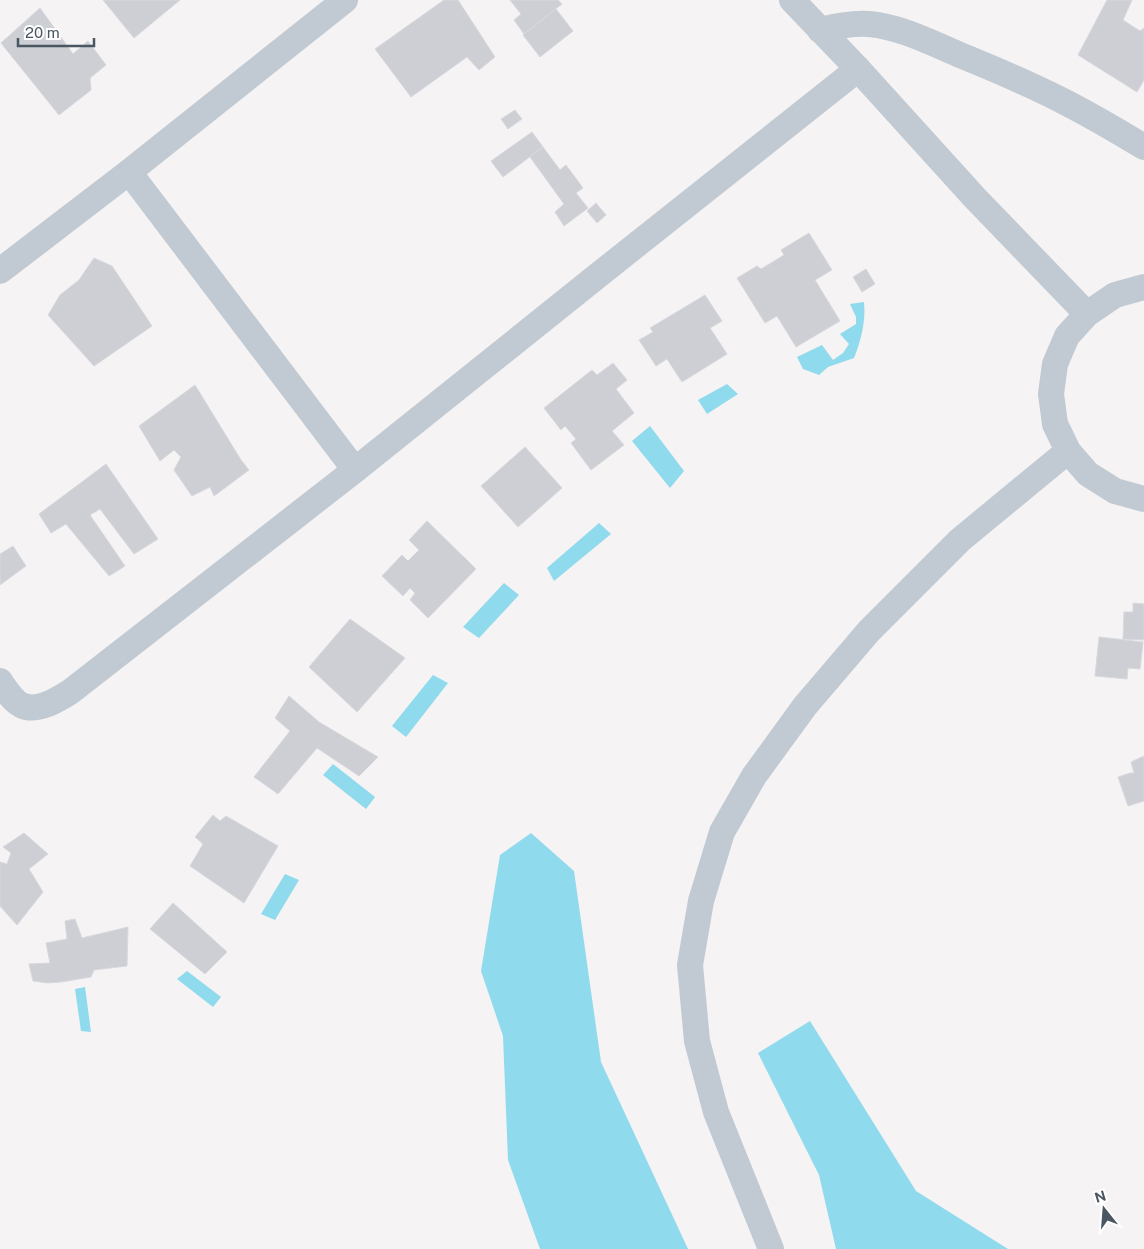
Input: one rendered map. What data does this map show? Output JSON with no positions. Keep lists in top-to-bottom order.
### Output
{
  "scale_bar": "20 m",
  "north": "top"
}
